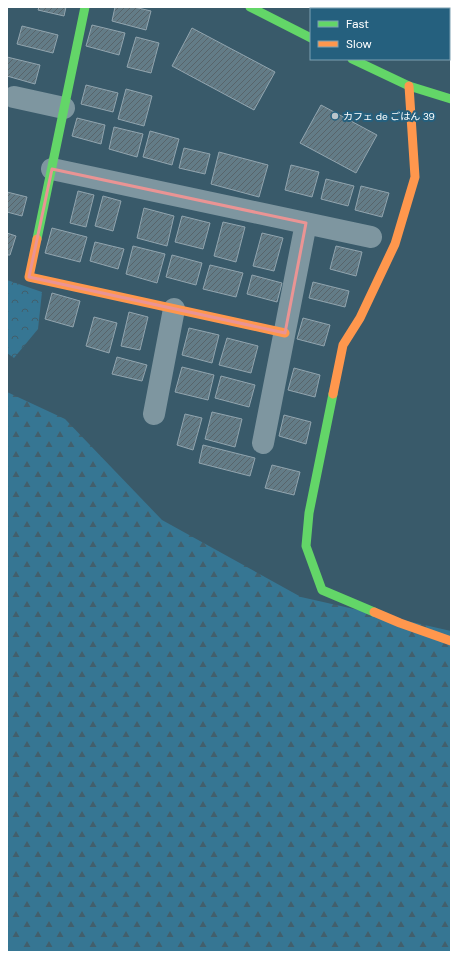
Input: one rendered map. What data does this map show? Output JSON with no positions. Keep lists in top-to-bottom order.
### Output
{
  "places": ["カフェ de ごはん 39"],
  "legend": ["Fast", "Slow"]
}
